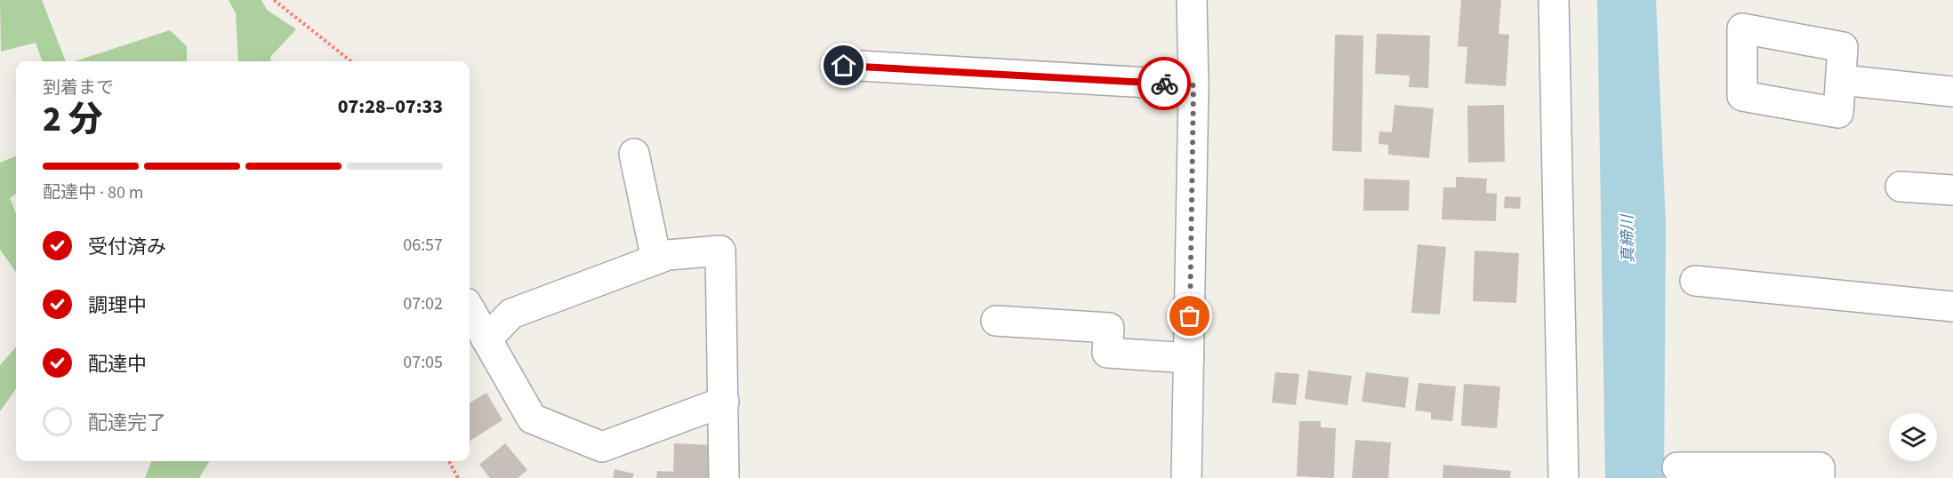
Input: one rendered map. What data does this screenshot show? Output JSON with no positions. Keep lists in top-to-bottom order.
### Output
{
  "water": ["真締川"],
  "page": {
    "heading": ["2 分", "到着まで", "07:28–07:33"],
    "bar": "配達中 · 80 m",
    "list": [
      ["受付済み", "06:57"],
      ["調理中", "07:02"],
      ["配達中", "07:05"],
      "配達完了"
    ]
  }
}
